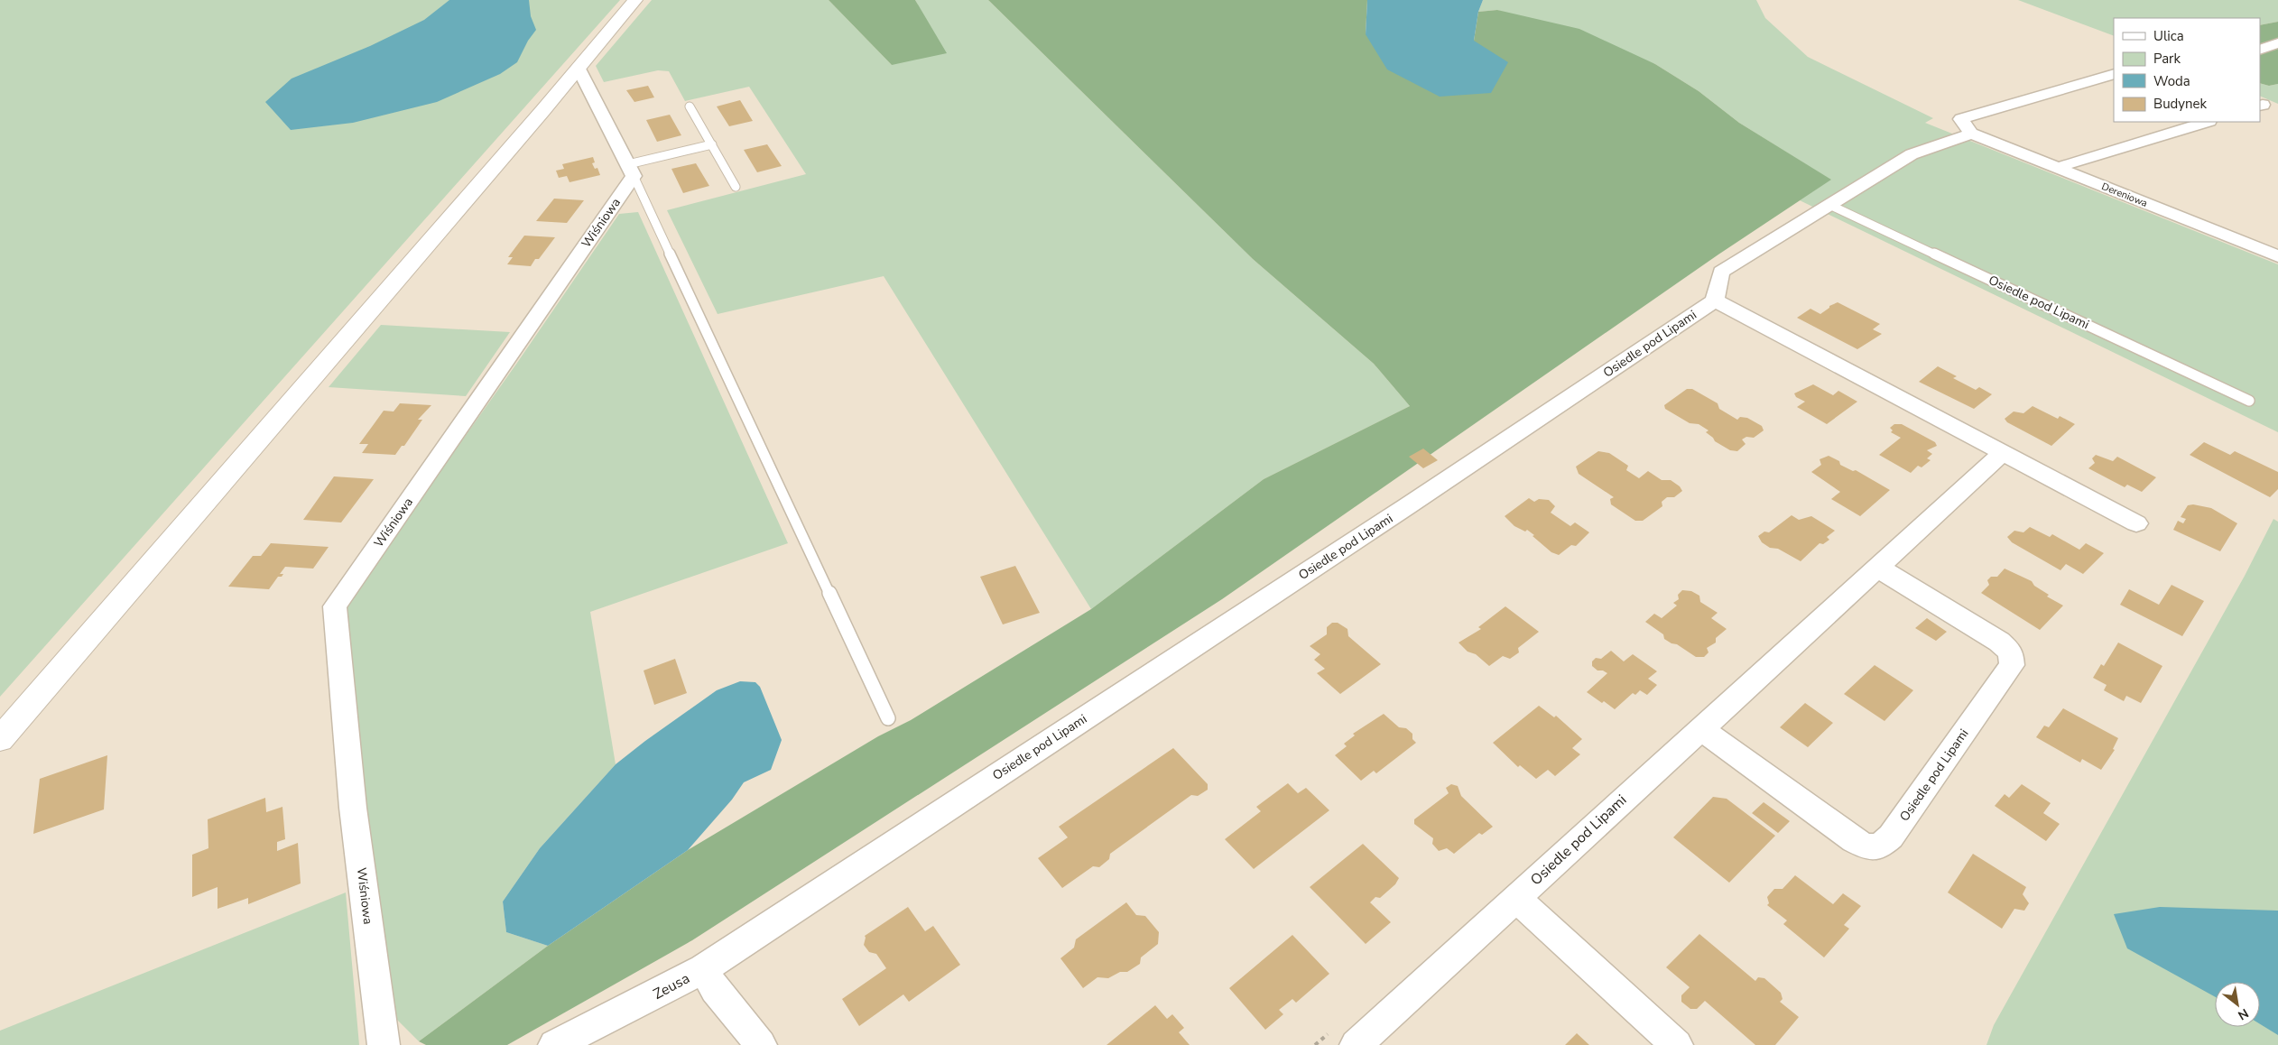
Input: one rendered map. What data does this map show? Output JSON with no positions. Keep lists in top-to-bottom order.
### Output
{
  "streets": {
    "street": [
      "Dereniowa",
      "Wiśniowa",
      "Osiedle pod Lipami",
      "Zeusa"
    ]
  },
  "crossings": [
    ["Osiedle pod Lipami", "Zeusa"]
  ],
  "legend": [
    "Ulica",
    "Park",
    "Woda",
    "Budynek"
  ],
  "north": "bottom right"
}
